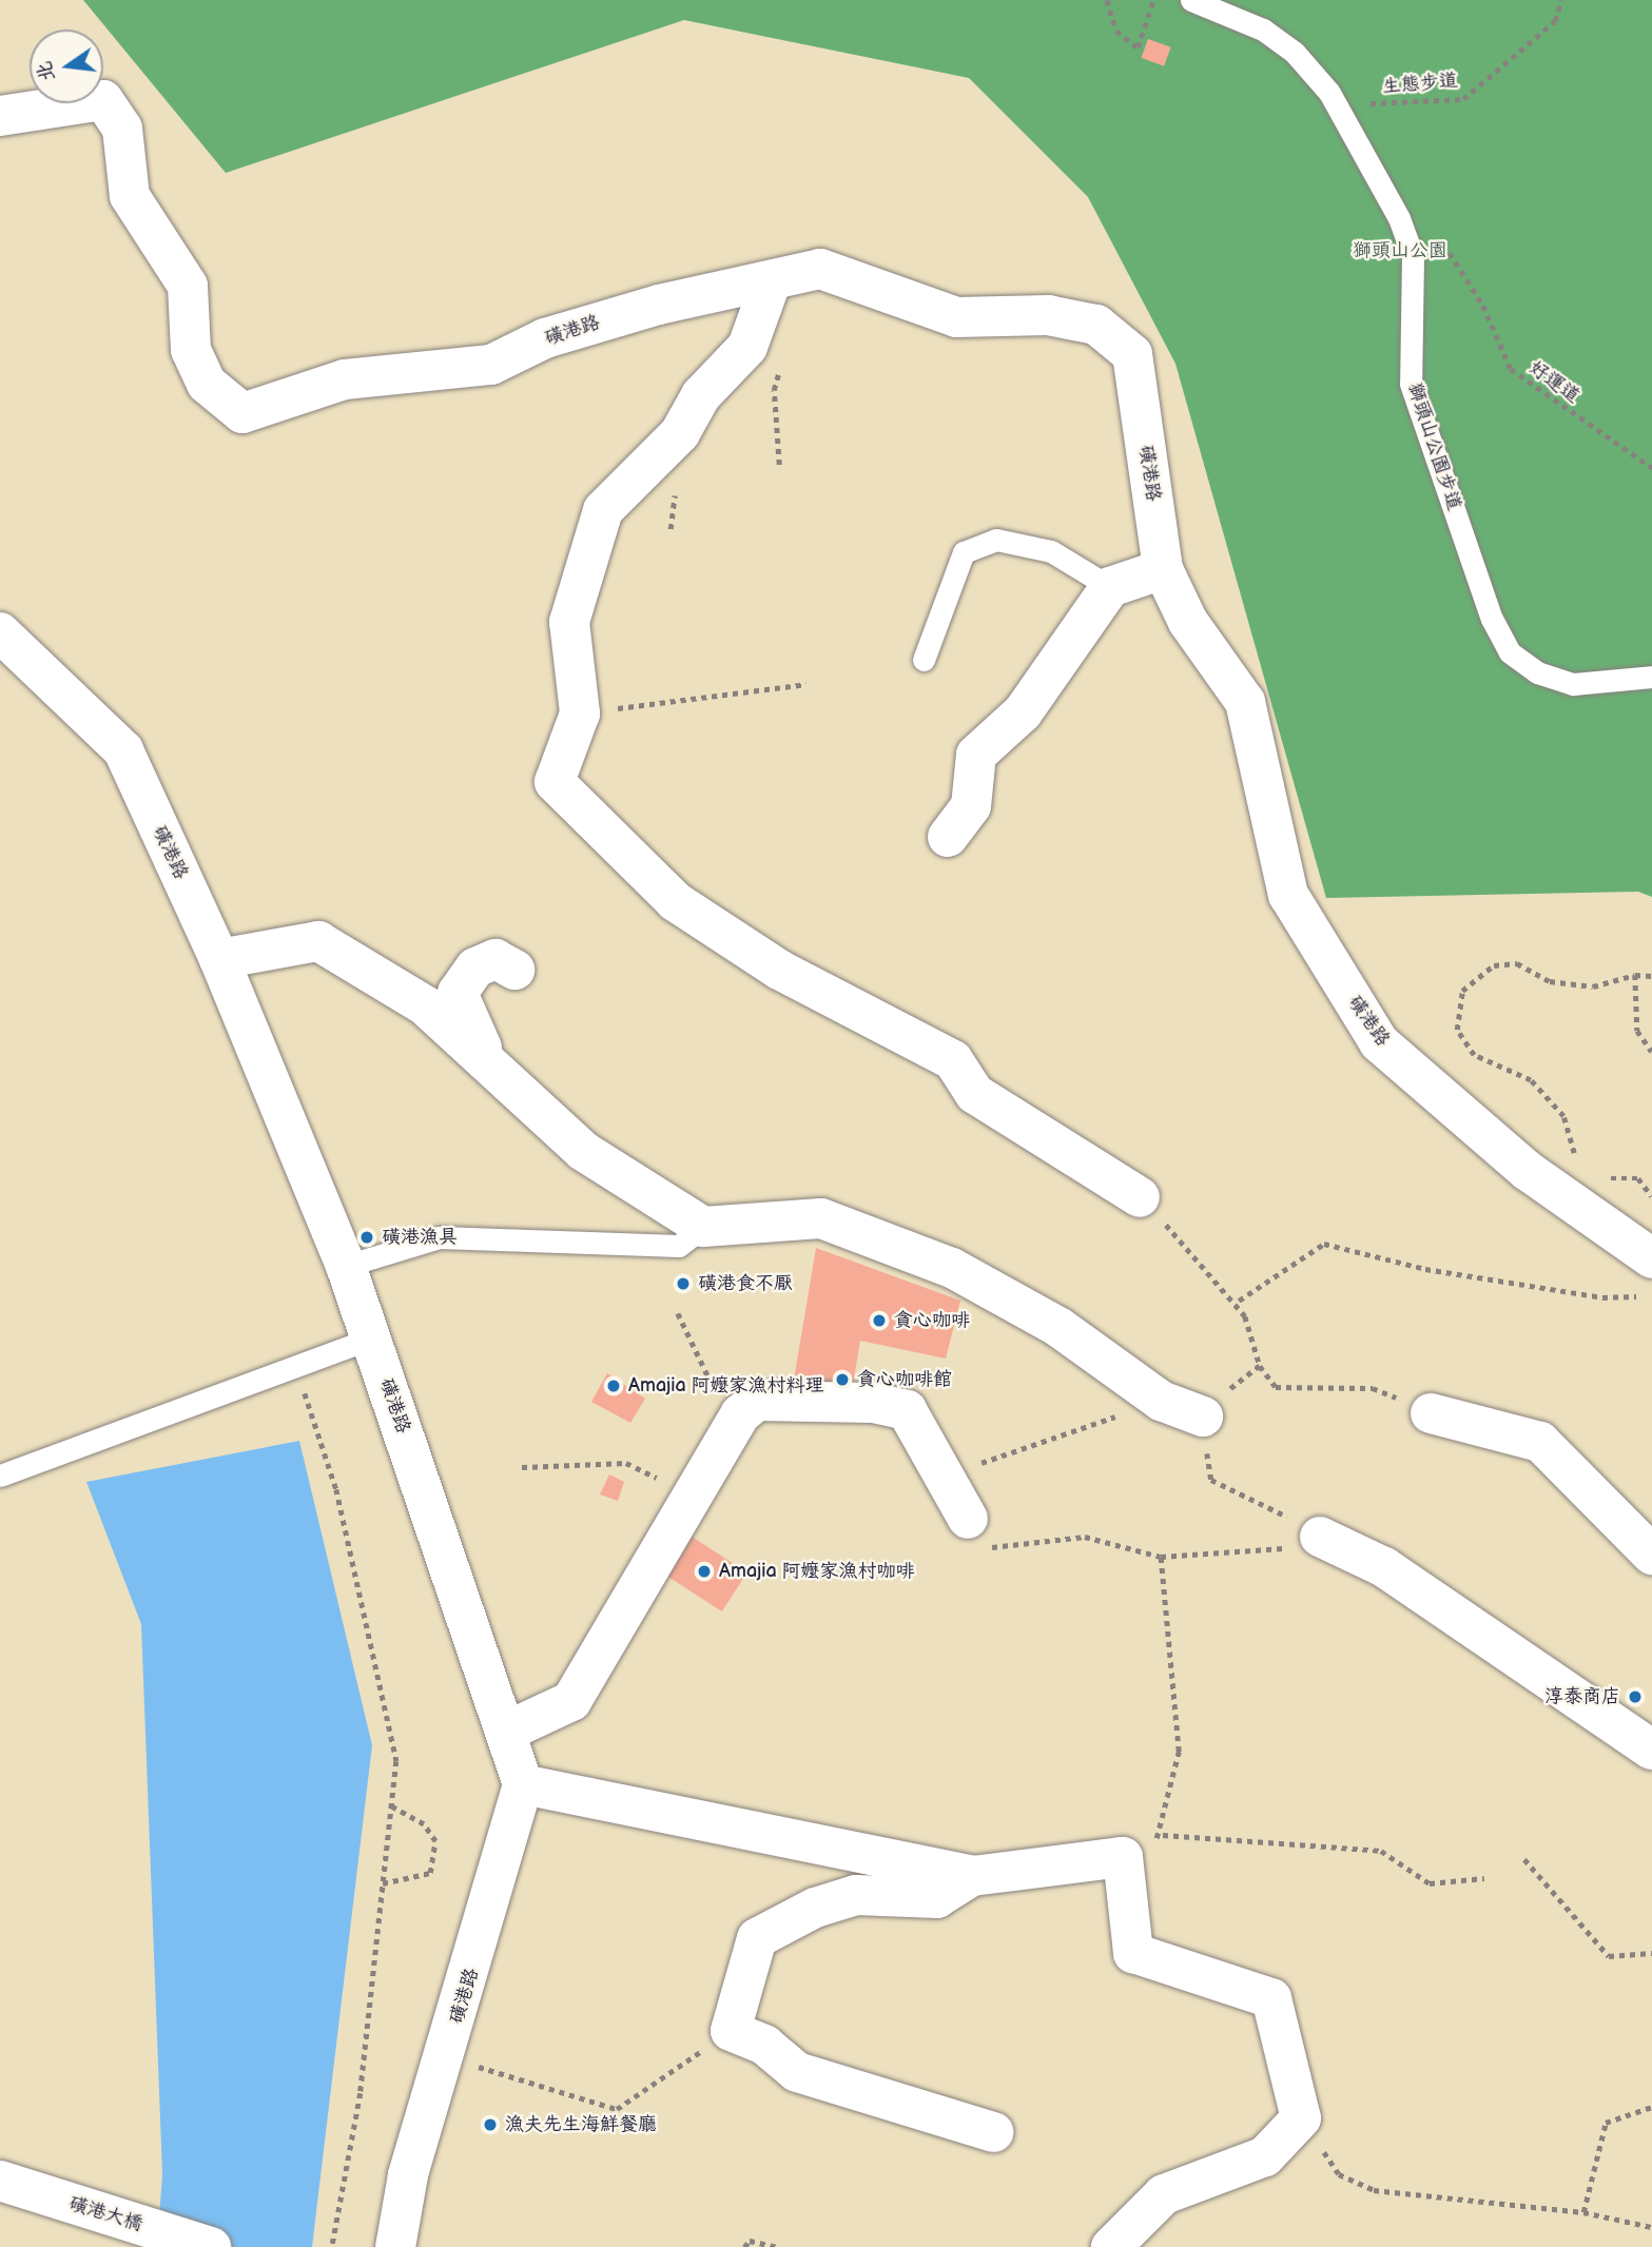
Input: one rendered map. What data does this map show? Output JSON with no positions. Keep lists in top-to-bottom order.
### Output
{
  "streets": {
    "street": ["磺港路", "磺港大橋"],
    "lane": ["獅頭山公園步道"],
    "path": ["生態步道", "好運道"]
  },
  "crossings": [
    ["生態步道", "獅頭山公園步道"]
  ],
  "parks": ["獅頭山公園"],
  "places": [
    "磺港漁具",
    "磺港食不厭",
    "貪心咖啡",
    "貪心咖啡館",
    "Amajia 阿嬤家漁村料理",
    "Amajia 阿嬤家漁村咖啡",
    "淳泰商店",
    "漁夫先生海鮮餐廳"
  ],
  "north": "left"
}
